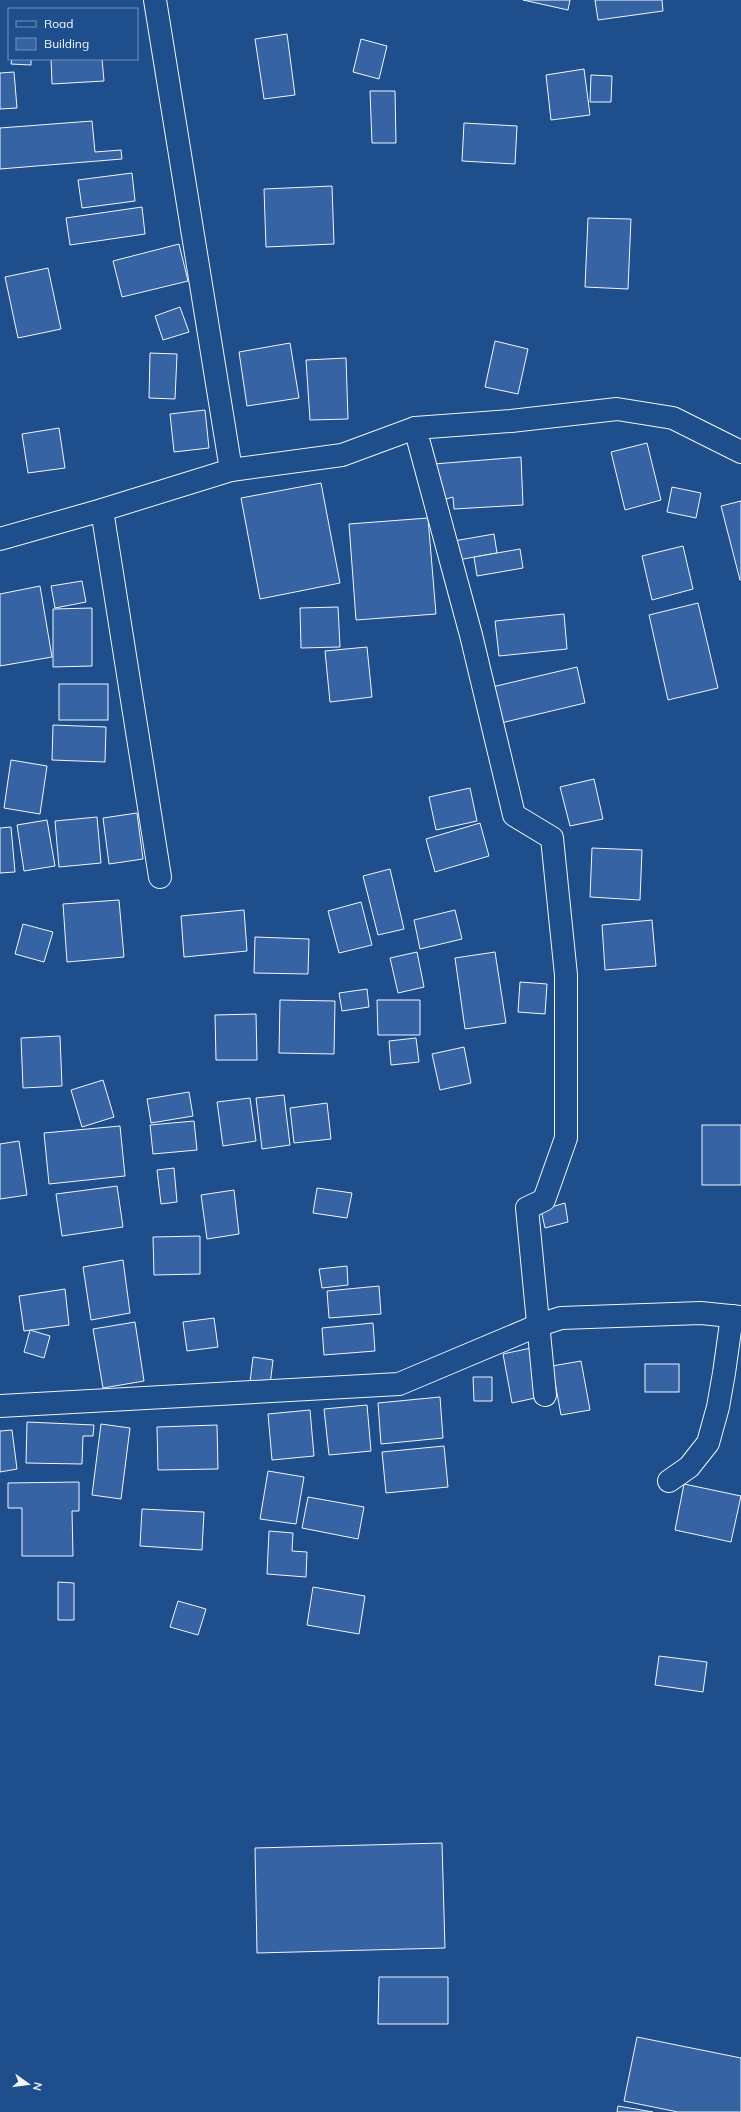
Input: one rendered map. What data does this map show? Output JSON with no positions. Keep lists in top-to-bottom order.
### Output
{
  "legend": ["Road", "Building"],
  "north": "right"
}
